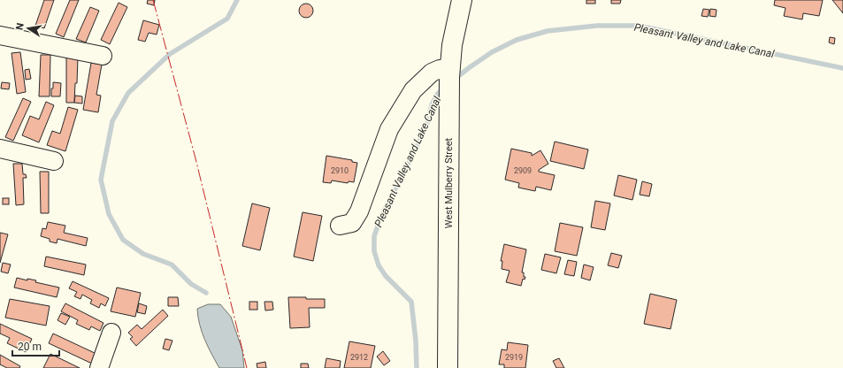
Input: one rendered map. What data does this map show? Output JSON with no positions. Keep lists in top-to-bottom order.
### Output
{
  "streets": {
    "main road": ["West Mulberry Street"]
  },
  "water": ["Pleasant Valley and Lake Canal"],
  "house_numbers": [
    "2910",
    "2909",
    "2912",
    "2919"
  ],
  "scale_bar": "20 m",
  "north": "left"
}
